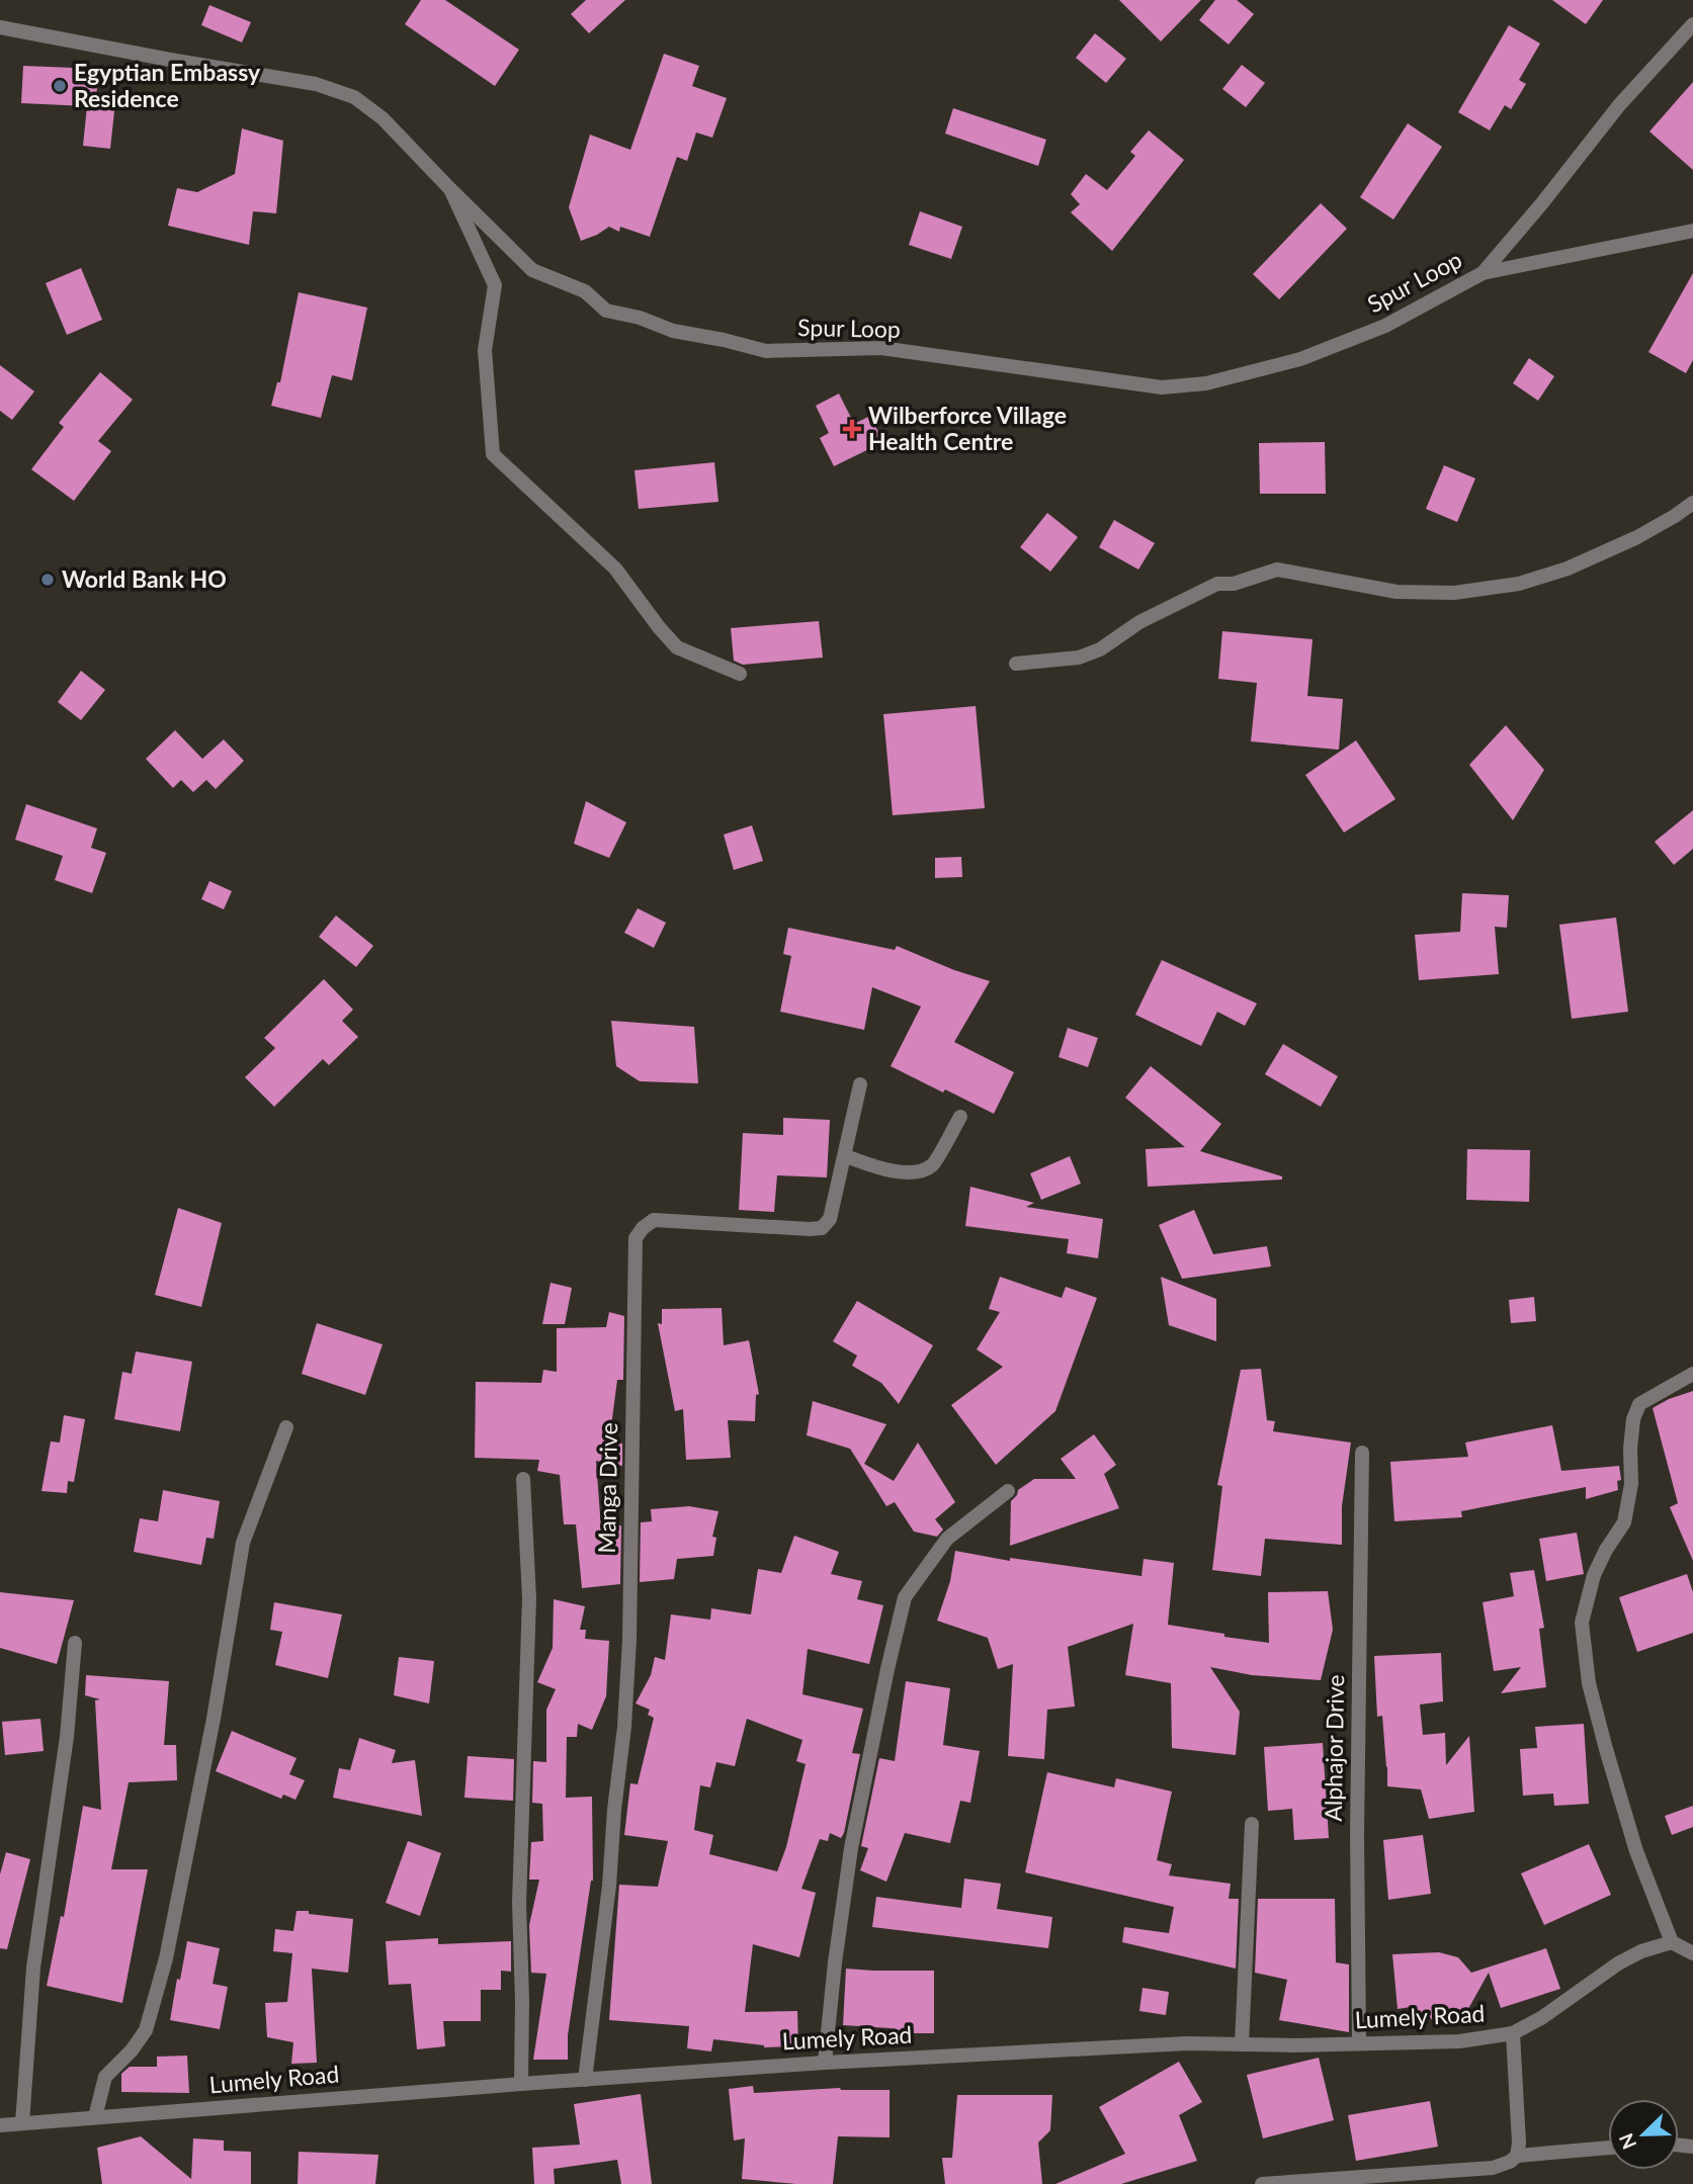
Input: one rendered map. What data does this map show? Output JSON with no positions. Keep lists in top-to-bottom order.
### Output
{
  "streets": {
    "street": [
      "Spur Loop",
      "Manga Drive",
      "Alphajor Drive",
      "Lumely Road"
    ]
  },
  "crossings": [
    ["Manga Drive", "Lumely Road"],
    ["Alphajor Drive", "Lumely Road"]
  ],
  "places": {
    "other": ["Egyptian Embassy Residence", "World Bank HO"],
    "health": ["Wilberforce Village Health Centre"]
  },
  "north": "bottom left"
}
